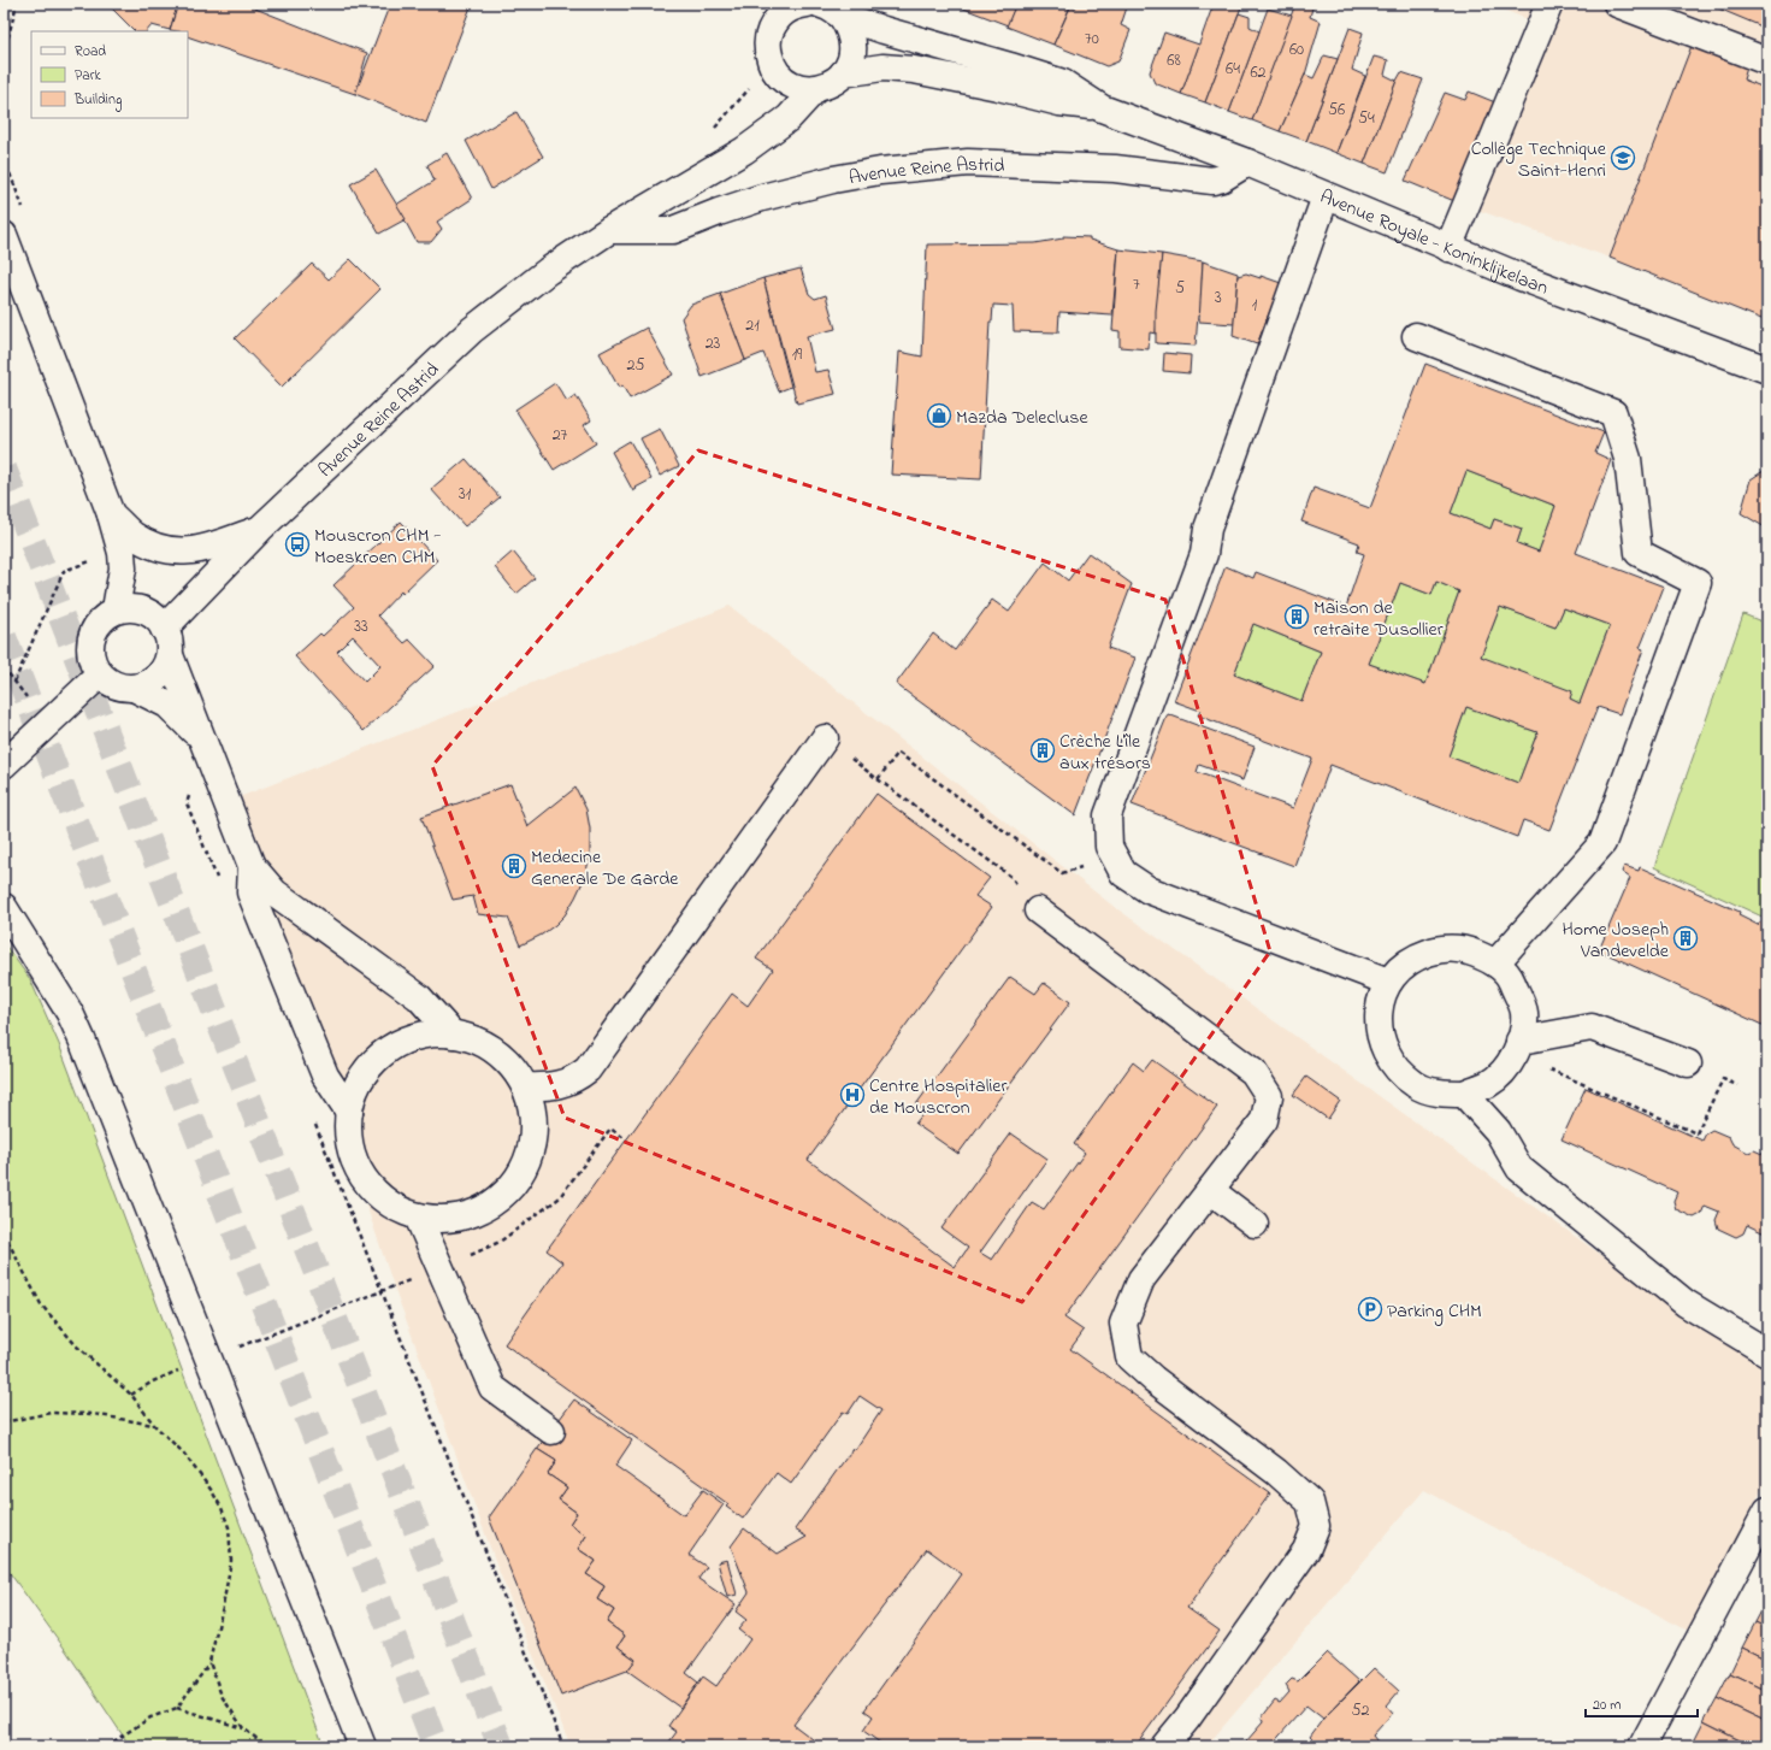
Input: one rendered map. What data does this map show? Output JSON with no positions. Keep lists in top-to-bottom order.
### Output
{
  "streets": {
    "main road": ["Avenue Reine Astrid", "Avenue Royale - Koninklijkelaan"]
  },
  "crossings": [
    ["Avenue Reine Astrid", "Avenue Royale - Koninklijkelaan"]
  ],
  "places": {
    "school or university": ["Collège Technique Saint-Henri"],
    "shop": ["Mazda Delecluse"],
    "bus stop": ["Mouscron CHM - Moeskroen CHM"],
    "building": [
      "Maison de retraite Dusollier",
      "Crèche L'île aux trésors",
      "Medecine Generale De Garde",
      "Home Joseph Vandevelde"
    ],
    "hospital": ["Centre Hospitalier de Mouscron"],
    "parking": ["Parking CHM"]
  },
  "house_numbers": [
    "70",
    "60",
    "68",
    "64",
    "62",
    "56",
    "54",
    "7",
    "5",
    "3",
    "1",
    "21",
    "23",
    "19",
    "25",
    "27",
    "31",
    "33",
    "52"
  ],
  "legend": ["Road", "Park", "Building"],
  "scale_bar": "20 m"
}
